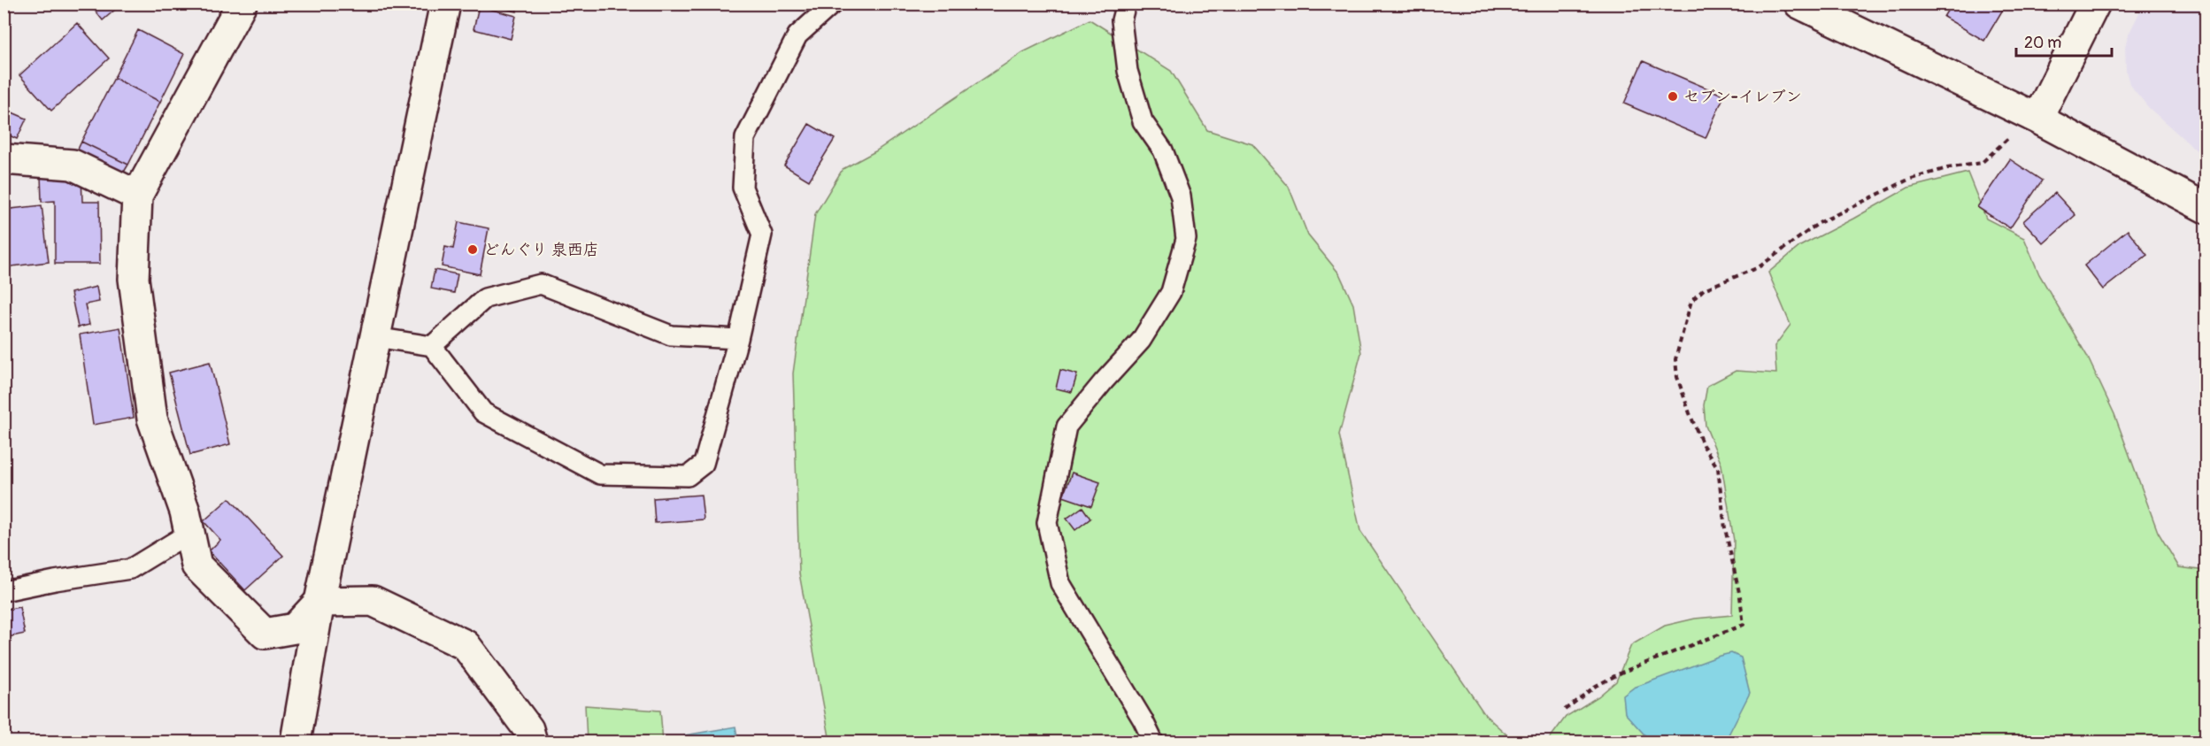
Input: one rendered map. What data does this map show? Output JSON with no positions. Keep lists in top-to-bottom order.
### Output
{
  "places": ["セブン-イレブン", "どんぐり 泉西店"],
  "scale_bar": "20 m"
}
